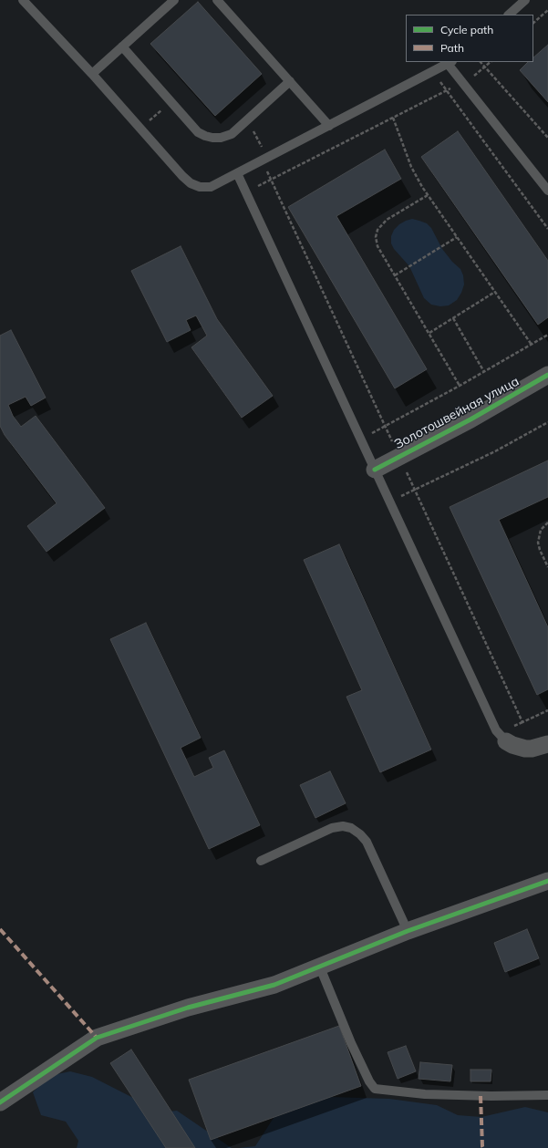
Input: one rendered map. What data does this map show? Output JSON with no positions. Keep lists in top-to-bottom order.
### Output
{
  "streets": {
    "street": ["Золотошвейная улица"]
  },
  "legend": ["Cycle path", "Path"]
}
